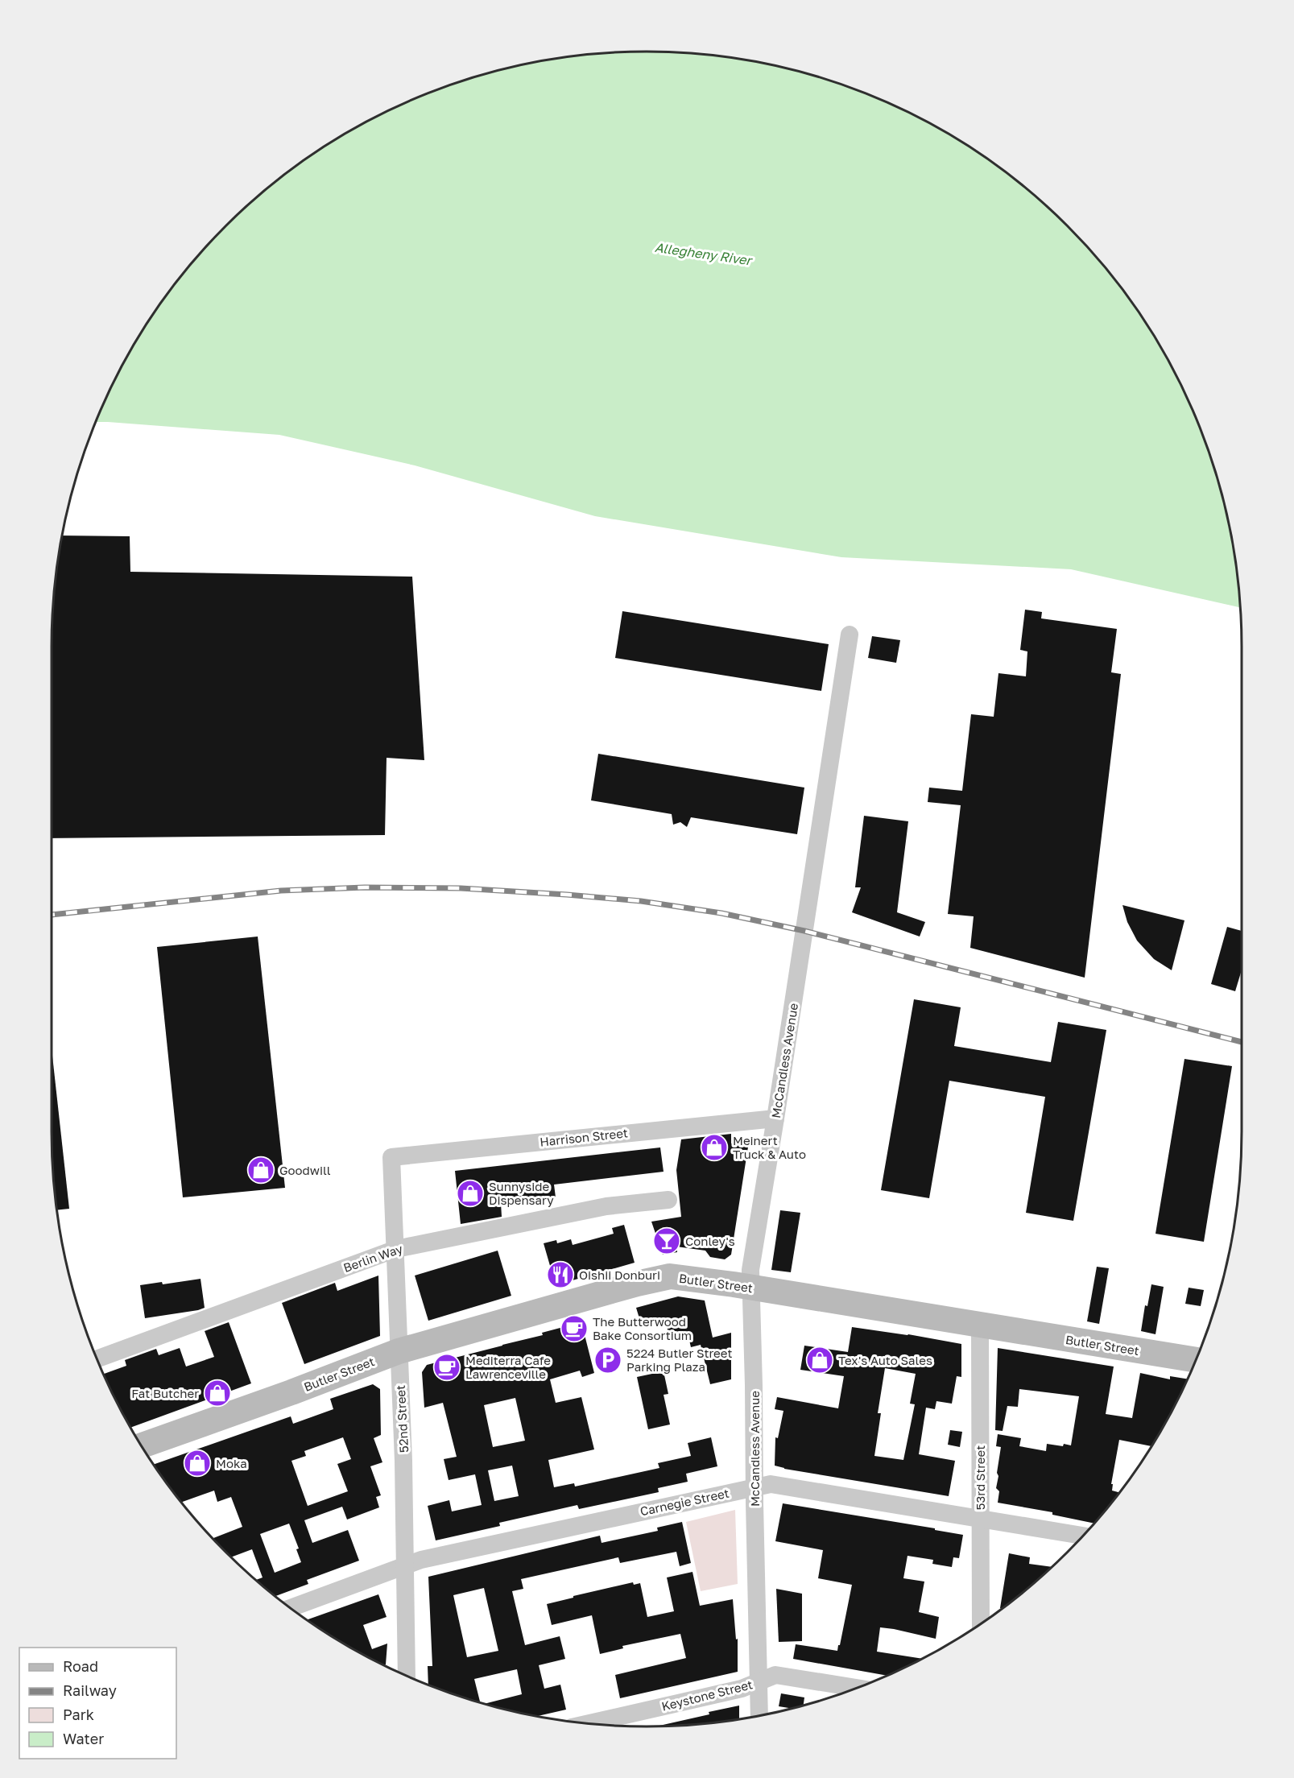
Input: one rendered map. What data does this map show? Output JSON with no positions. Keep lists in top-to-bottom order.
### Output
{
  "streets": {
    "main road": ["Butler Street"],
    "street": [
      "McCandless Avenue",
      "Harrison Street",
      "Berlin Way",
      "52nd Street",
      "53rd Street",
      "Carnegie Street",
      "Keystone Street"
    ]
  },
  "crossings": [
    ["McCandless Avenue", "Harrison Street"],
    ["McCandless Avenue", "Butler Street"],
    ["McCandless Avenue", "Carnegie Street"],
    ["McCandless Avenue", "Keystone Street"],
    ["Harrison Street", "52nd Street"],
    ["Berlin Way", "52nd Street"],
    ["Butler Street", "52nd Street"],
    ["Butler Street", "53rd Street"],
    ["52nd Street", "Carnegie Street"],
    ["53rd Street", "Carnegie Street"]
  ],
  "water": ["Allegheny River"],
  "places": {
    "shop": [
      "Meinert Truck & Auto",
      "Goodwill",
      "Sunnyside Dispensary",
      "Tex's Auto Sales",
      "Fat Butcher",
      "Moka"
    ],
    "bar": ["Conley's"],
    "restaurant": ["Oishii Donburi"],
    "cafe": ["The Butterwood Bake Consortium", "Mediterra Cafe Lawrenceville"],
    "parking": ["5224 Butler Street Parking Plaza"]
  },
  "legend": [
    "Road",
    "Railway",
    "Park",
    "Water"
  ]
}
